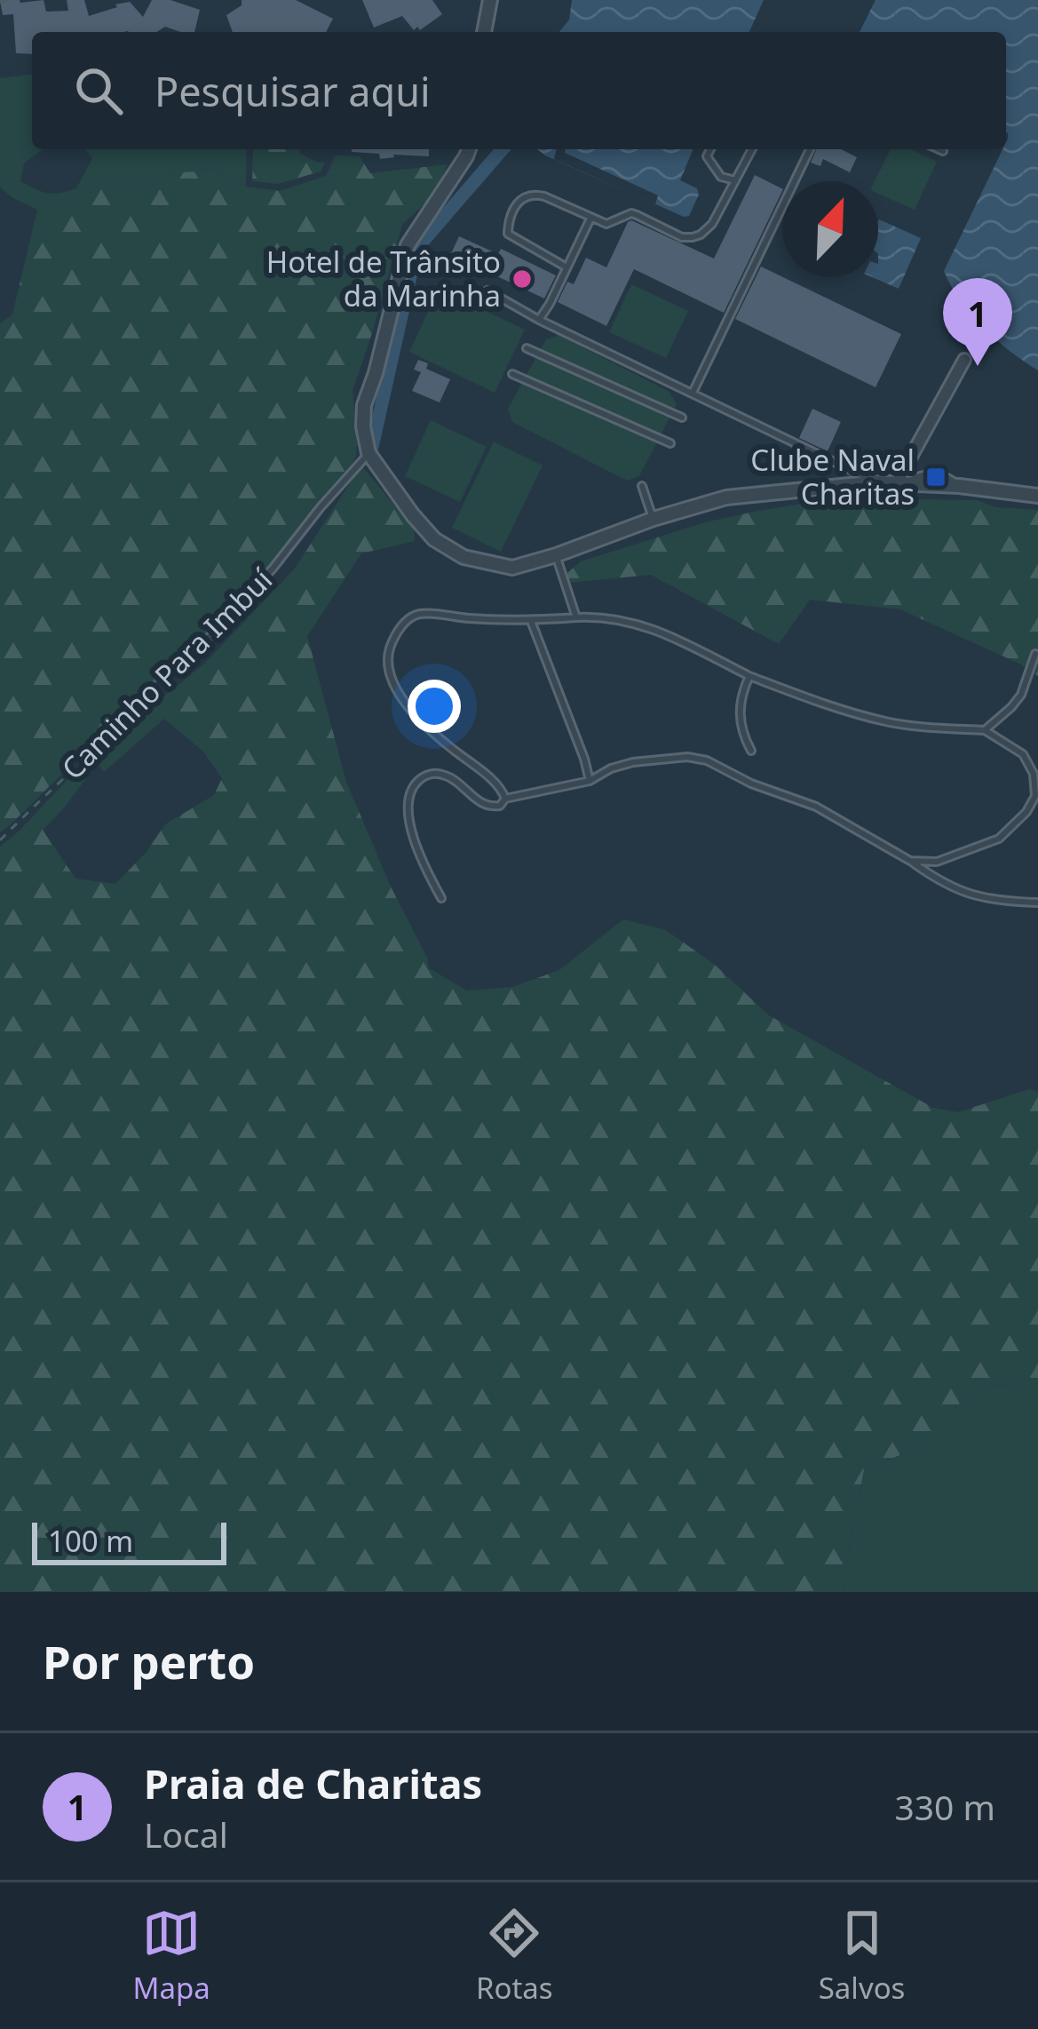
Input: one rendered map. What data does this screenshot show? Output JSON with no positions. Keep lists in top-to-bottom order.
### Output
{
  "streets": {
    "lane": ["Caminho Para Imbuí"]
  },
  "places": {
    "other": ["Hotel de Trânsito da Marinha"],
    "transit": ["Clube Naval Charitas"]
  },
  "scale_bar": "100 m",
  "north": "top right",
  "page": {
    "search": "Pesquisar aqui",
    "pins": "1",
    "scale": "100 m",
    "heading": "Por perto",
    "list": [
      {
        "mark": "1",
        "name": "Praia de Charitas",
        "note": "Local",
        "value": "330 m"
      }
    ],
    "nav": ["Mapa", "Rotas", "Salvos"]
  }
}
